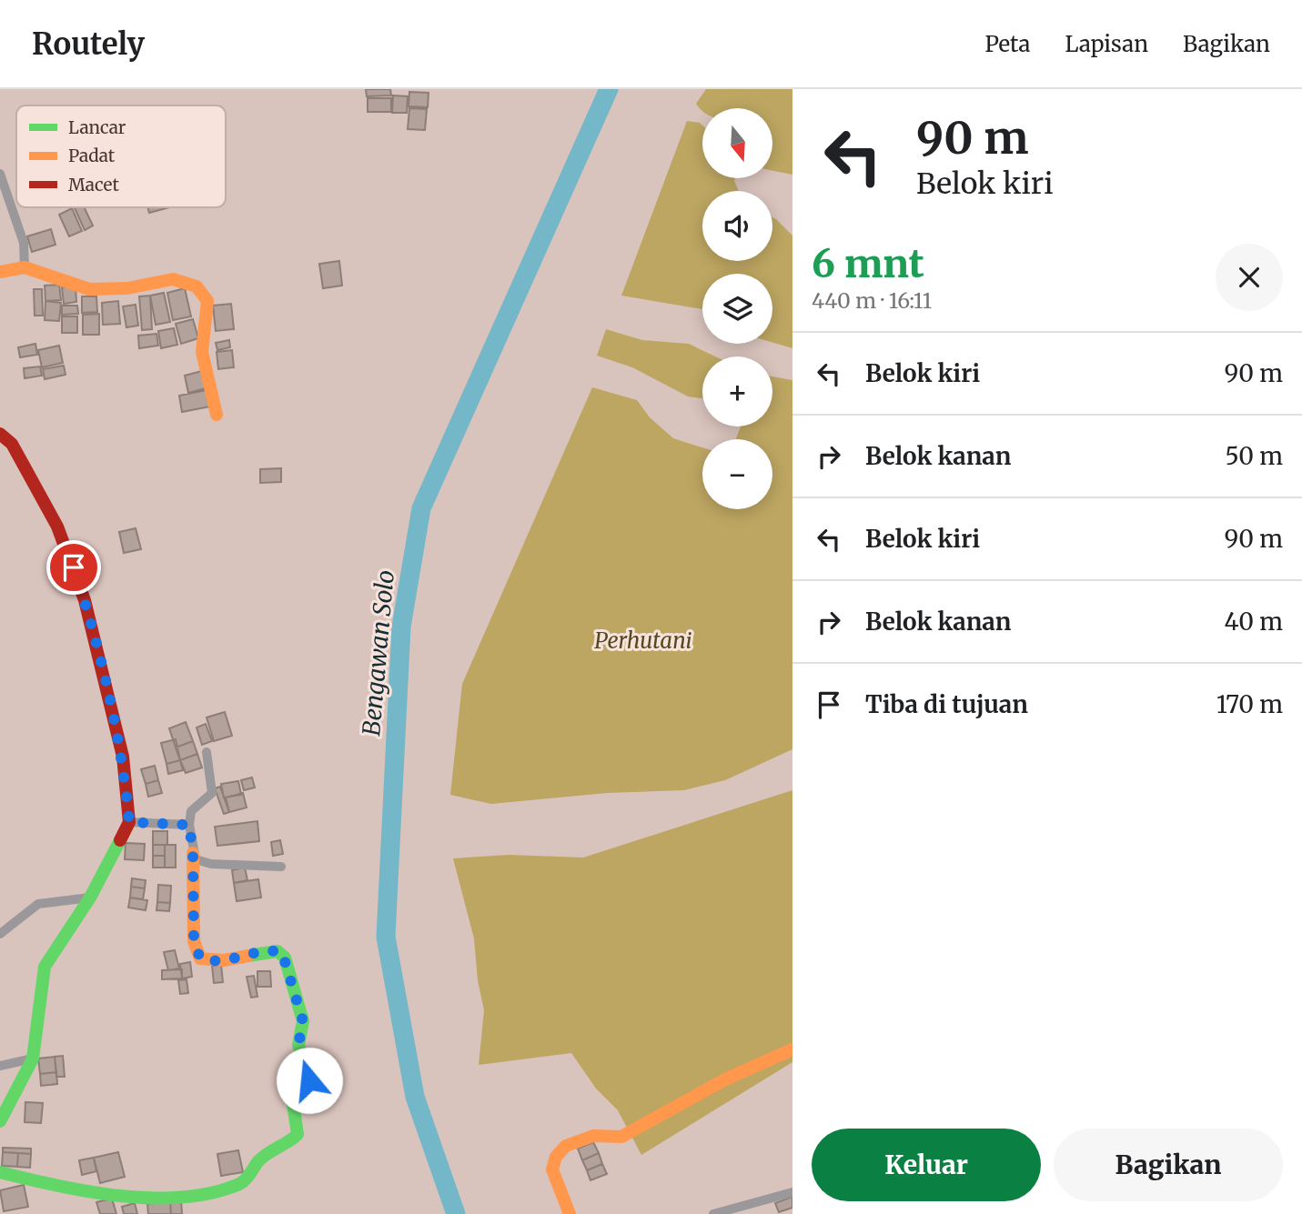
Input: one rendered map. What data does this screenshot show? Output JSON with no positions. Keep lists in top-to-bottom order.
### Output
{
  "water": ["Bengawan Solo"],
  "parks": ["Perhutani"],
  "legend": ["Lancar", "Padat", "Macet"],
  "north": "bottom",
  "page": {
    "header": "Routely",
    "nav": ["Peta", "Lapisan", "Bagikan"],
    "turn": ["90 m", "Belok kiri"],
    "map_buttons": ["+", "−"],
    "heading": ["6 mnt", "440 m · 16:11"],
    "list": [
      {
        "name": "Belok kiri",
        "value": "90 m"
      },
      {
        "name": "Belok kanan",
        "value": "50 m"
      },
      {
        "name": "Belok kiri",
        "value": "90 m"
      },
      {
        "name": "Belok kanan",
        "value": "40 m"
      },
      {
        "name": "Tiba di tujuan",
        "value": "170 m"
      }
    ],
    "buttons": ["Keluar", "Bagikan"]
  }
}
